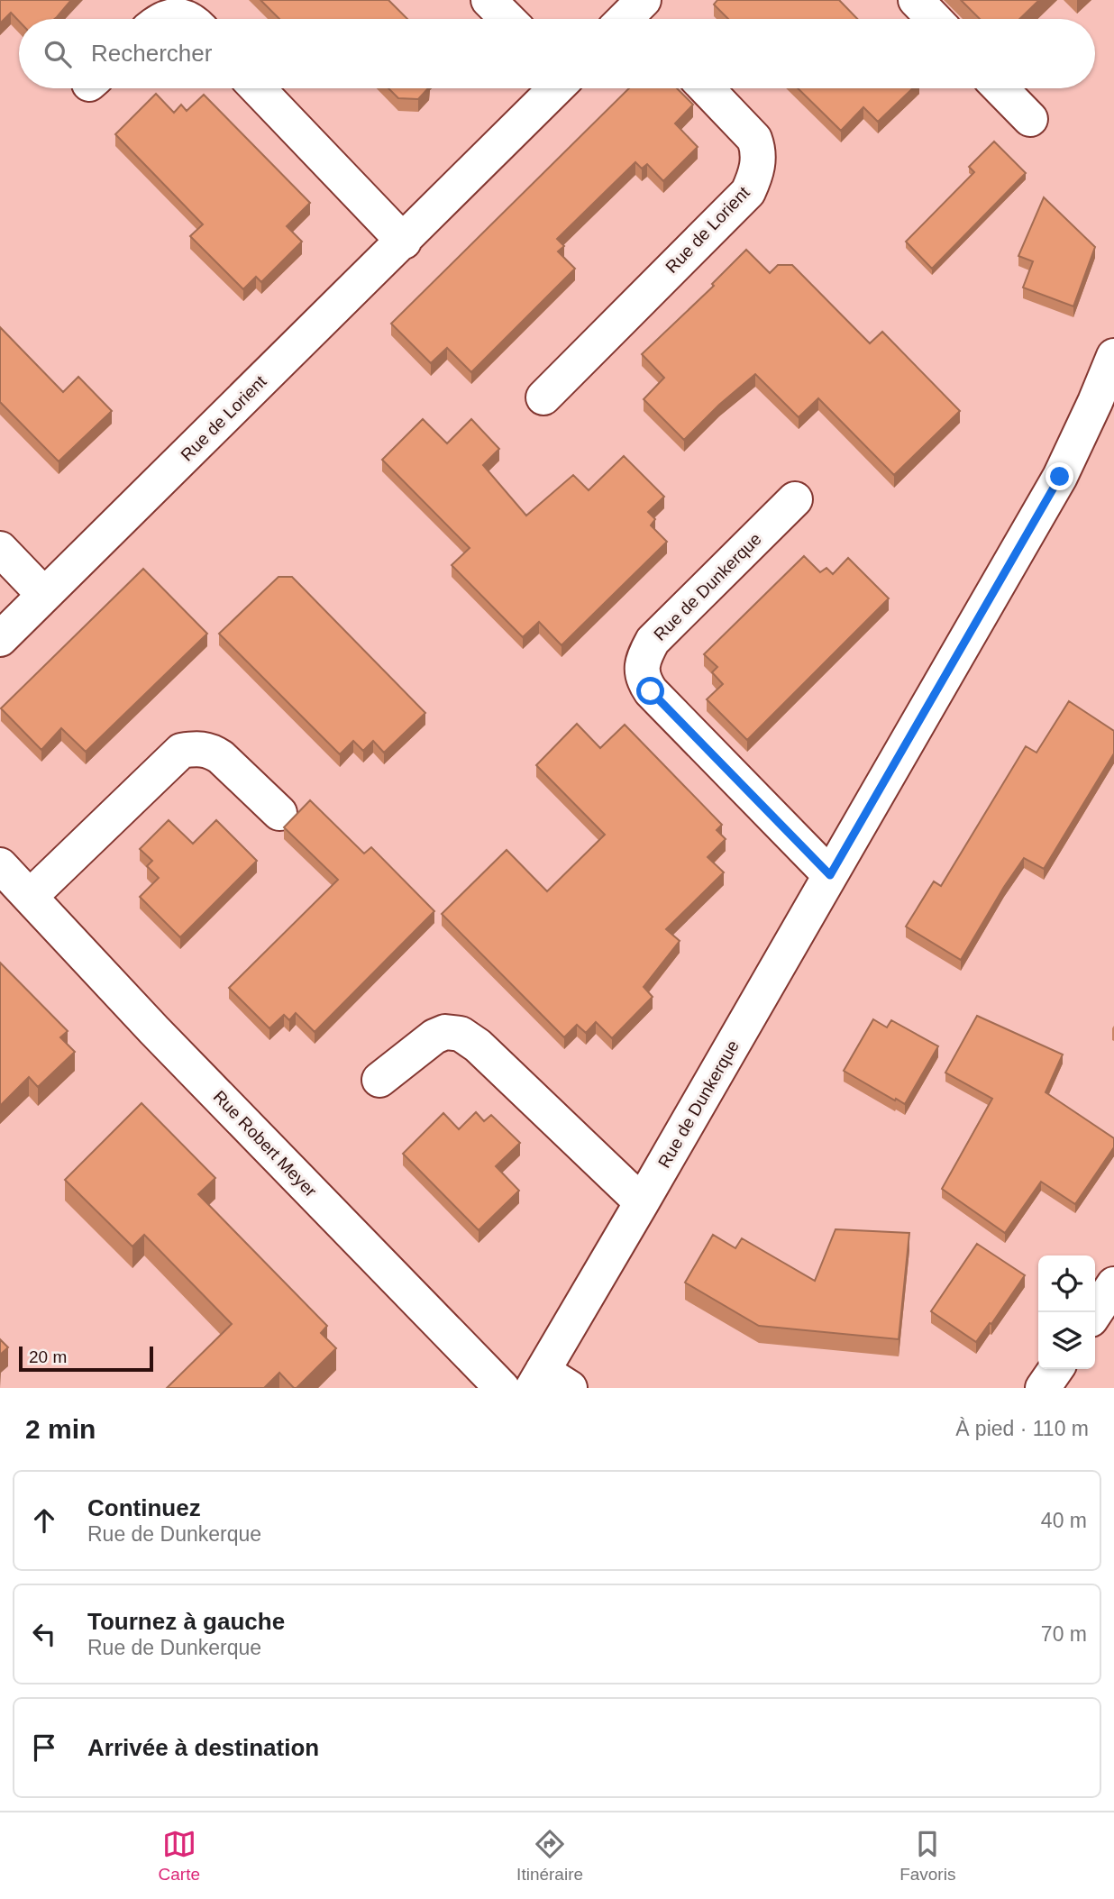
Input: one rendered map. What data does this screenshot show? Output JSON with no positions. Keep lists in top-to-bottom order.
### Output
{
  "streets": {
    "street": ["Rue de Lorient", "Rue de Dunkerque", "Rue Robert Meyer"]
  },
  "scale_bar": "20 m",
  "page": {
    "search": "Rechercher",
    "scale": "20 m",
    "heading": ["2 min", "À pied · 110 m"],
    "list": [
      ["Continuez", "Rue de Dunkerque", "40 m"],
      ["Tournez à gauche", "Rue de Dunkerque", "70 m"],
      "Arrivée à destination"
    ],
    "nav": ["Carte", "Itinéraire", "Favoris"]
  }
}
